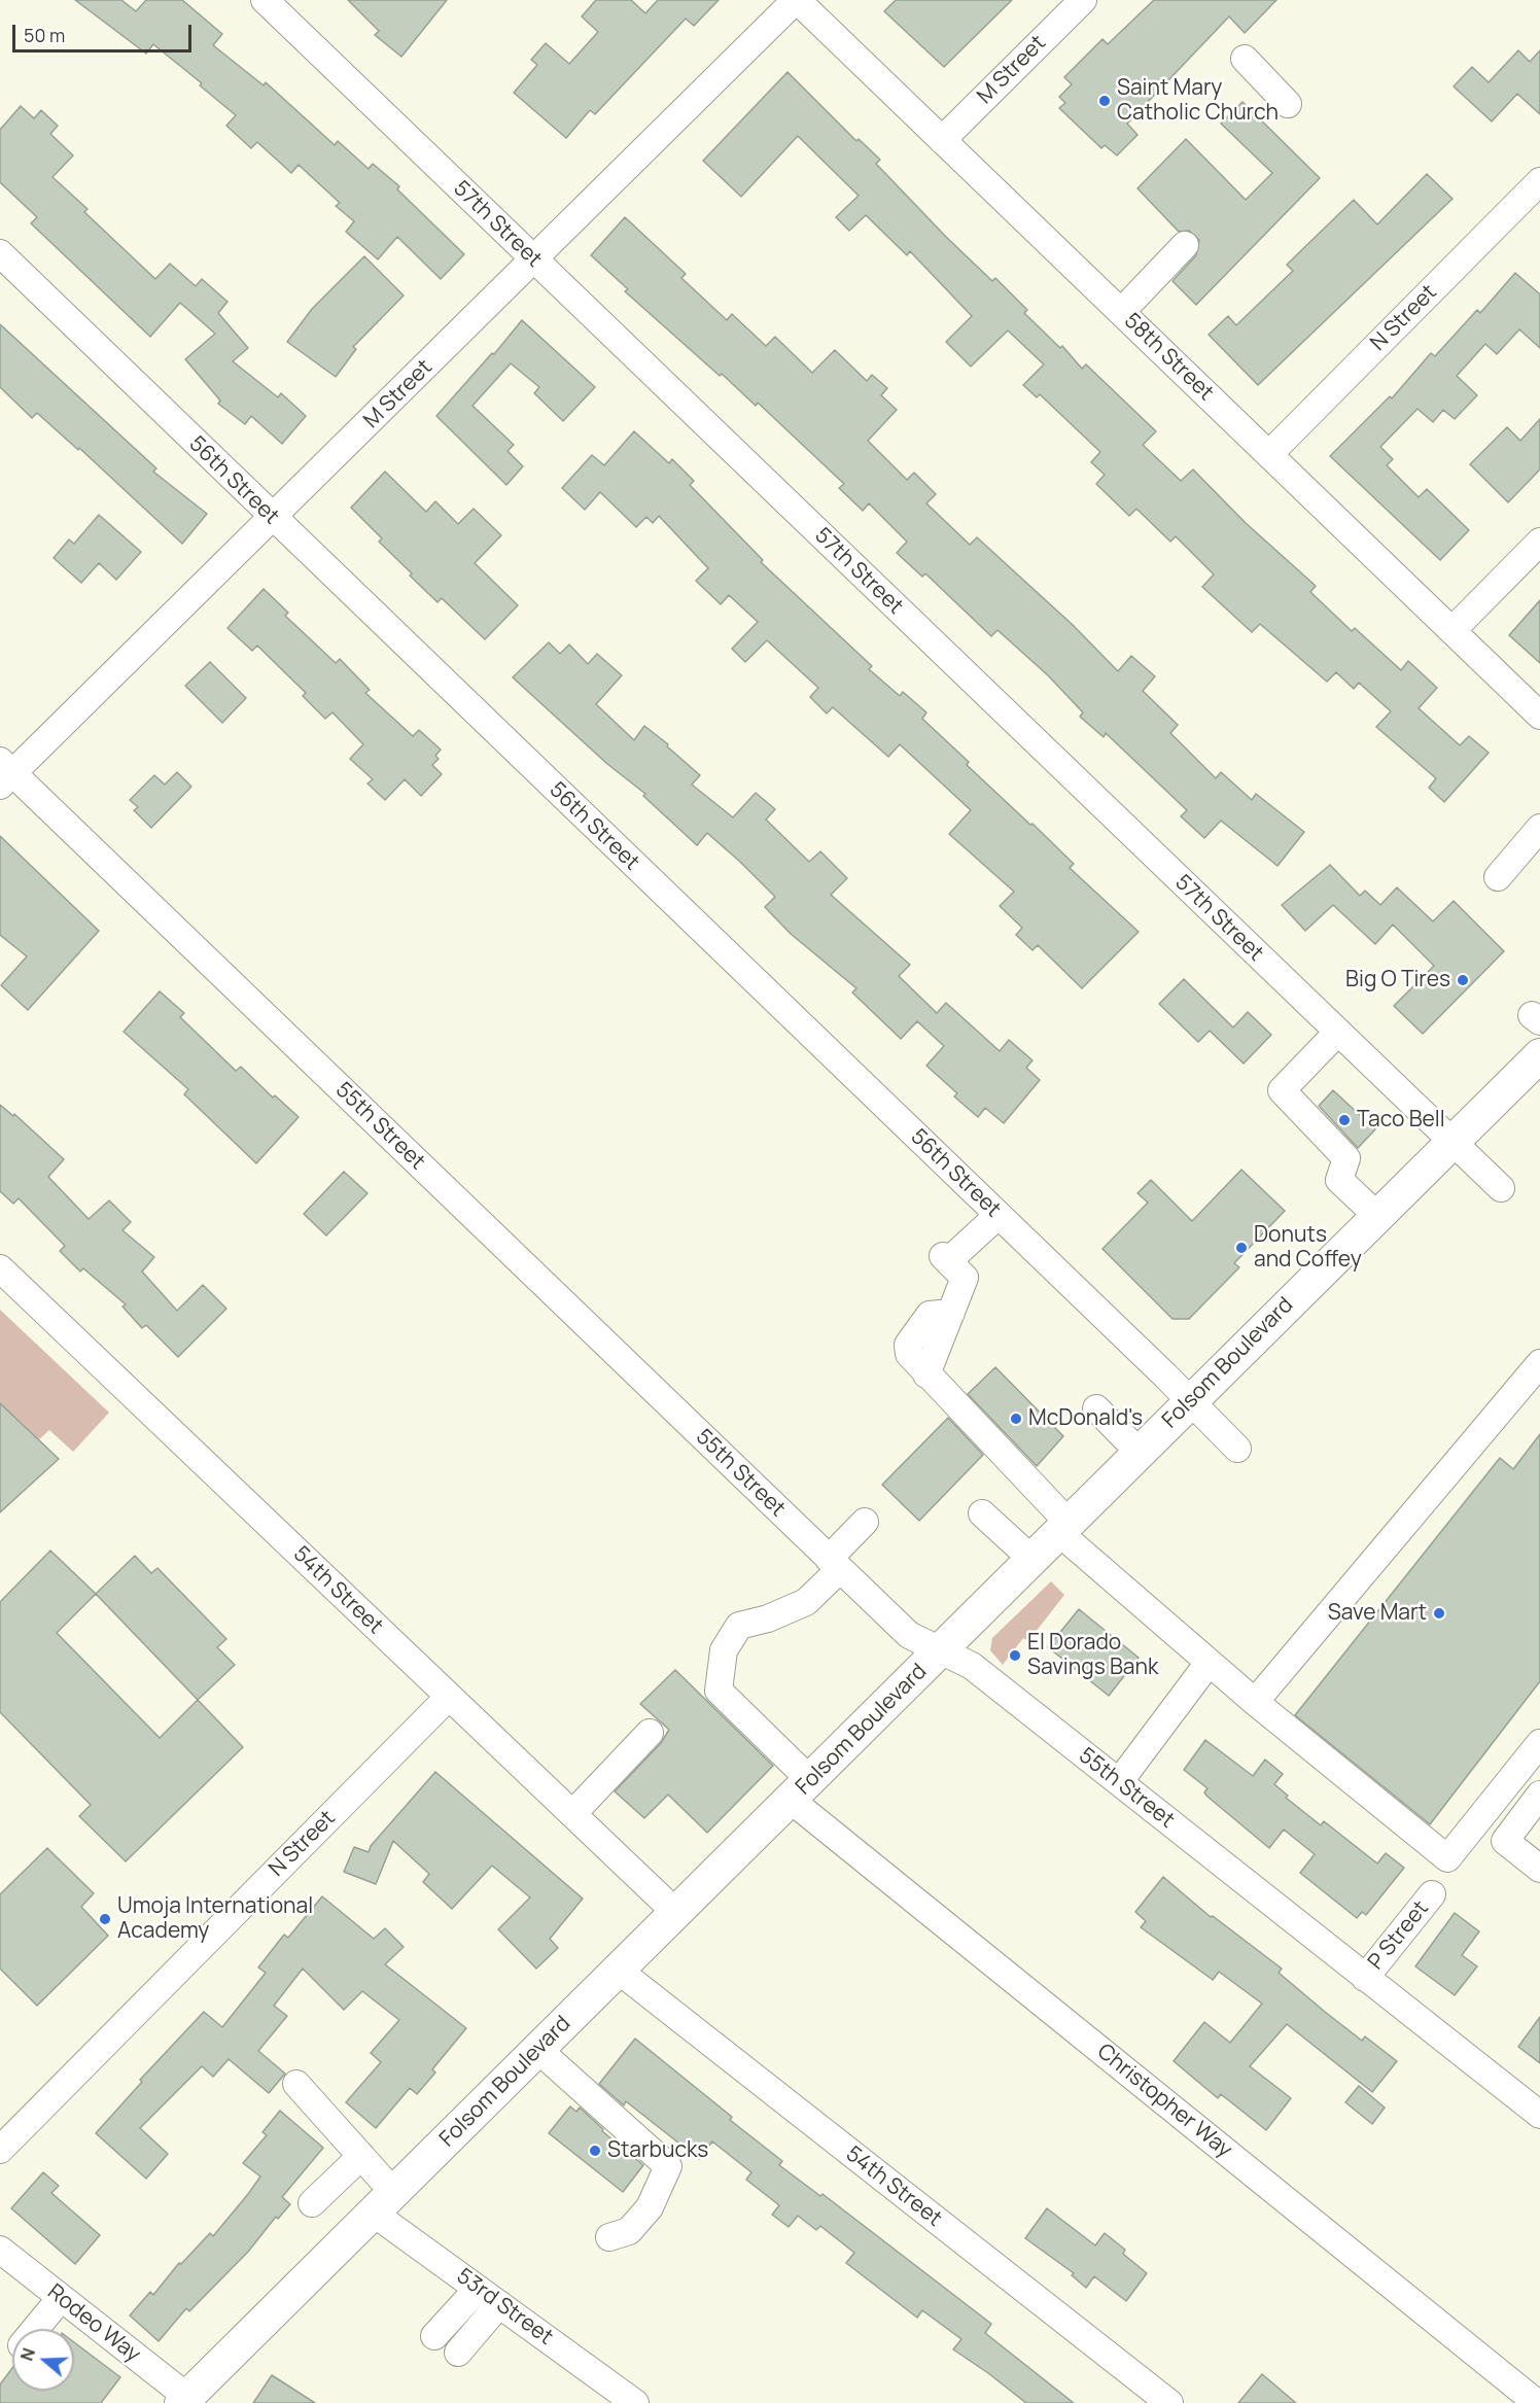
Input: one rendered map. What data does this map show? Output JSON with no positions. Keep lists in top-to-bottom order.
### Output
{
  "streets": {
    "main road": ["Folsom Boulevard"],
    "street": [
      "M Street",
      "57th Street",
      "N Street",
      "58th Street",
      "56th Street",
      "55th Street",
      "54th Street",
      "P Street",
      "Christopher Way",
      "53rd Street",
      "Rodeo Way"
    ]
  },
  "crossings": [
    ["M Street", "57th Street"],
    ["M Street", "58th Street"],
    ["M Street", "56th Street"],
    ["M Street", "55th Street"],
    ["57th Street", "Folsom Boulevard"],
    ["N Street", "58th Street"],
    ["N Street", "54th Street"],
    ["56th Street", "Folsom Boulevard"],
    ["55th Street", "Folsom Boulevard"],
    ["55th Street", "P Street"],
    ["55th Street", "Christopher Way"],
    ["Folsom Boulevard", "54th Street"],
    ["Folsom Boulevard", "Christopher Way"],
    ["Folsom Boulevard", "53rd Street"],
    ["Folsom Boulevard", "Rodeo Way"]
  ],
  "places": [
    "Saint Mary Catholic Church",
    "Big O Tires",
    "Taco Bell",
    "Donuts and Coffey",
    "McDonald's",
    "Save Mart",
    "El Dorado Savings Bank",
    "Umoja International Academy",
    "Starbucks"
  ],
  "scale_bar": "50 m",
  "north": "left"
}
